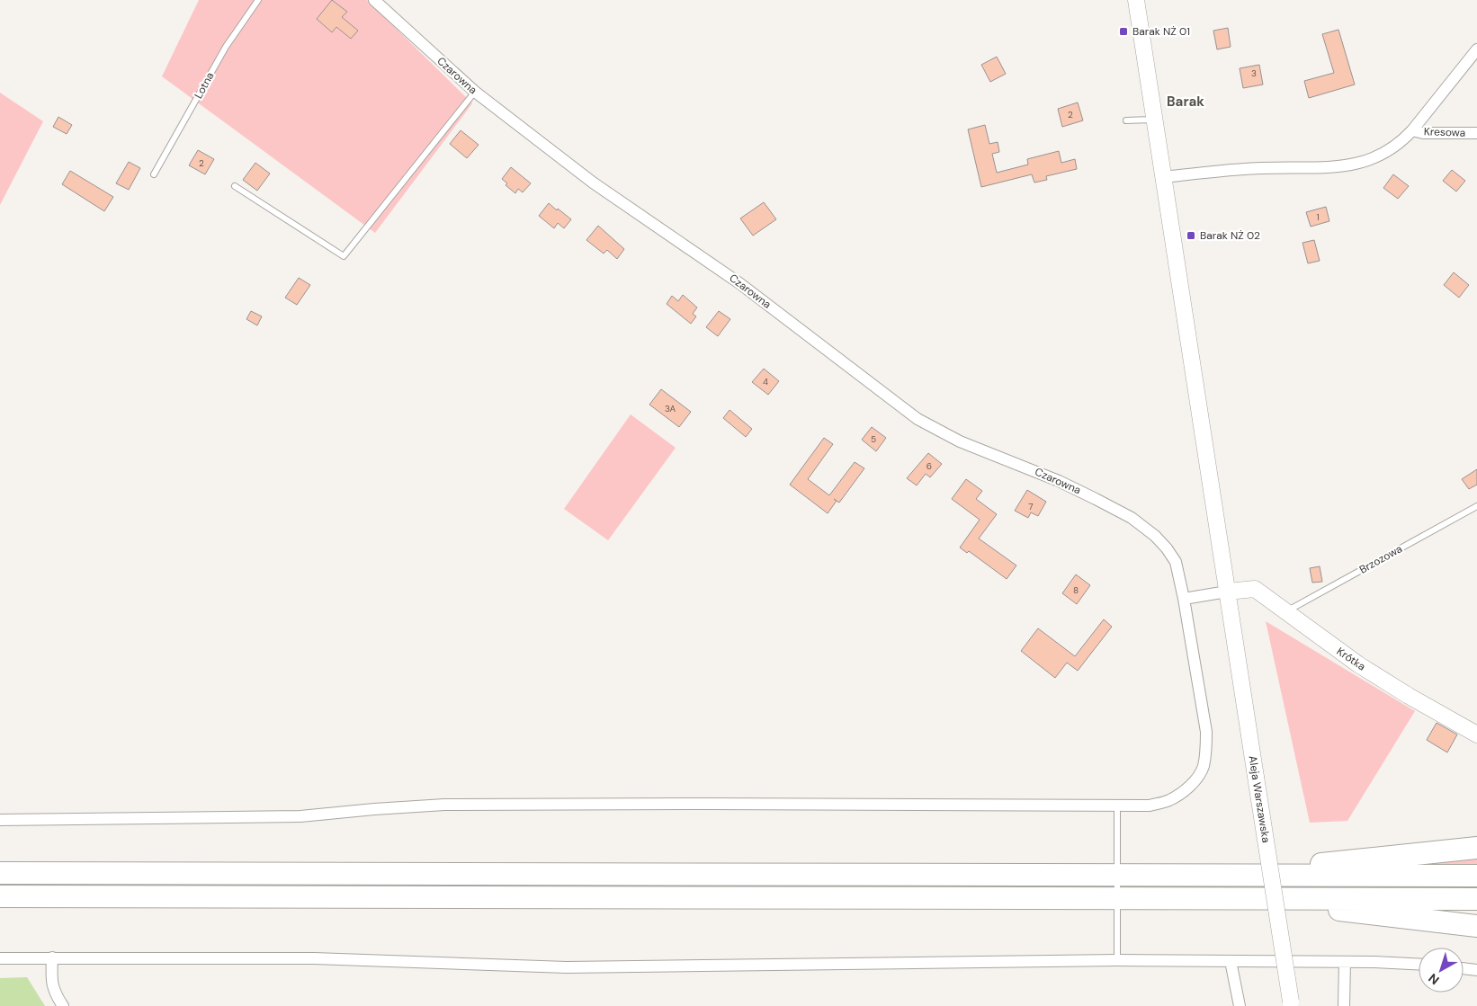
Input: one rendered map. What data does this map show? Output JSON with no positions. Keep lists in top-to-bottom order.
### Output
{
  "streets": {
    "street": [
      "Czarowna",
      "Kresowa",
      "Krótka",
      "Aleja Warszawska"
    ],
    "lane": ["Lotna", "Brzozowa"]
  },
  "crossings": [
    ["Brzozowa", "Krótka"],
    ["Krótka", "Aleja Warszawska"]
  ],
  "districts": ["Barak"],
  "places": {
    "transit": ["Barak NŻ 01", "Barak NŻ 02"]
  },
  "house_numbers": [
    "3",
    "2",
    "2",
    "1",
    "4",
    "3A",
    "5",
    "6",
    "7",
    "8"
  ],
  "north": "bottom left"
}
